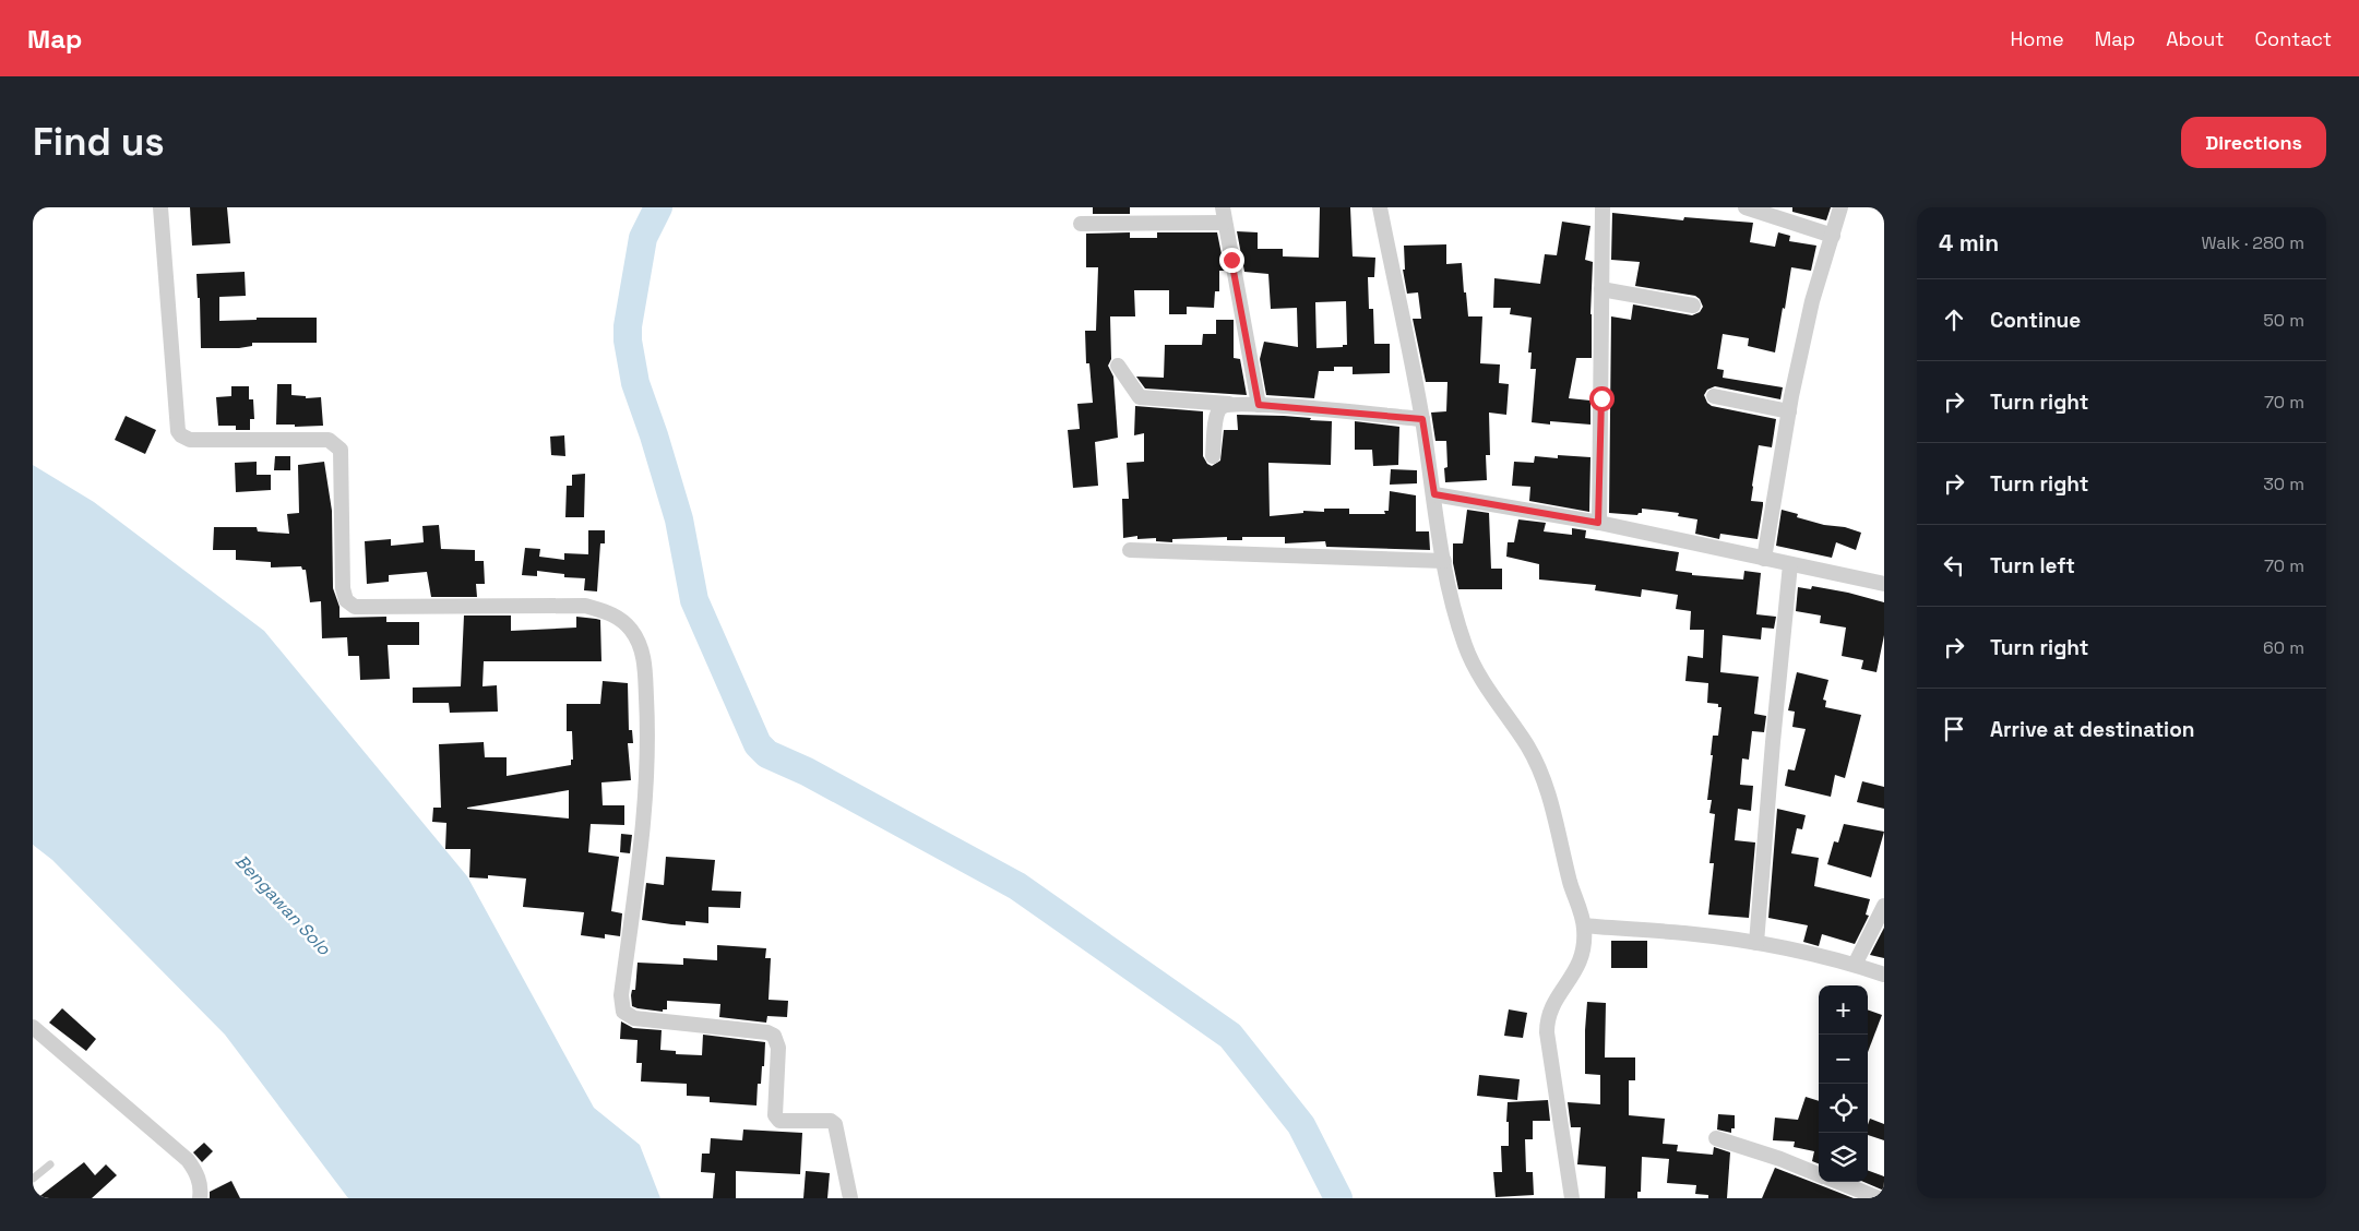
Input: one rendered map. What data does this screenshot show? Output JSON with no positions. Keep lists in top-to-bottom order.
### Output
{
  "water": ["Bengawan Solo"],
  "page": {
    "header": "Map",
    "nav": [
      "Home",
      "Map",
      "About",
      "Contact"
    ],
    "buttons": "Directions",
    "title": "Find us",
    "heading": ["4 min", "Walk · 280 m"],
    "list": [
      ["Continue", "50 m"],
      ["Turn right", "70 m"],
      ["Turn right", "30 m"],
      ["Turn left", "70 m"],
      ["Turn right", "60 m"],
      "Arrive at destination"
    ],
    "map_buttons": ["+", "−"]
  }
}
